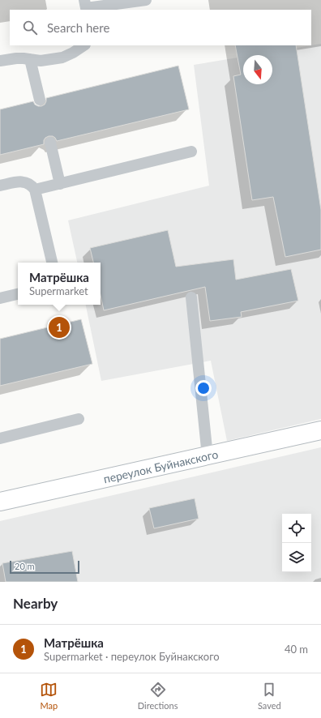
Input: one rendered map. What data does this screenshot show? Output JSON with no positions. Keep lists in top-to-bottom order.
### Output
{
  "streets": {
    "street": ["переулок Буйнакского"]
  },
  "scale_bar": "20 m",
  "north": "bottom",
  "page": {
    "search": "Search here",
    "popup": ["Матрёшка", "Supermarket"],
    "pins": "1",
    "scale": "20 m",
    "heading": "Nearby",
    "list": [
      {
        "mark": "1",
        "name": "Матрёшка",
        "note": "Supermarket · переулок Буйнакского",
        "value": "40 m"
      }
    ],
    "nav": ["Map", "Directions", "Saved"]
  }
}
